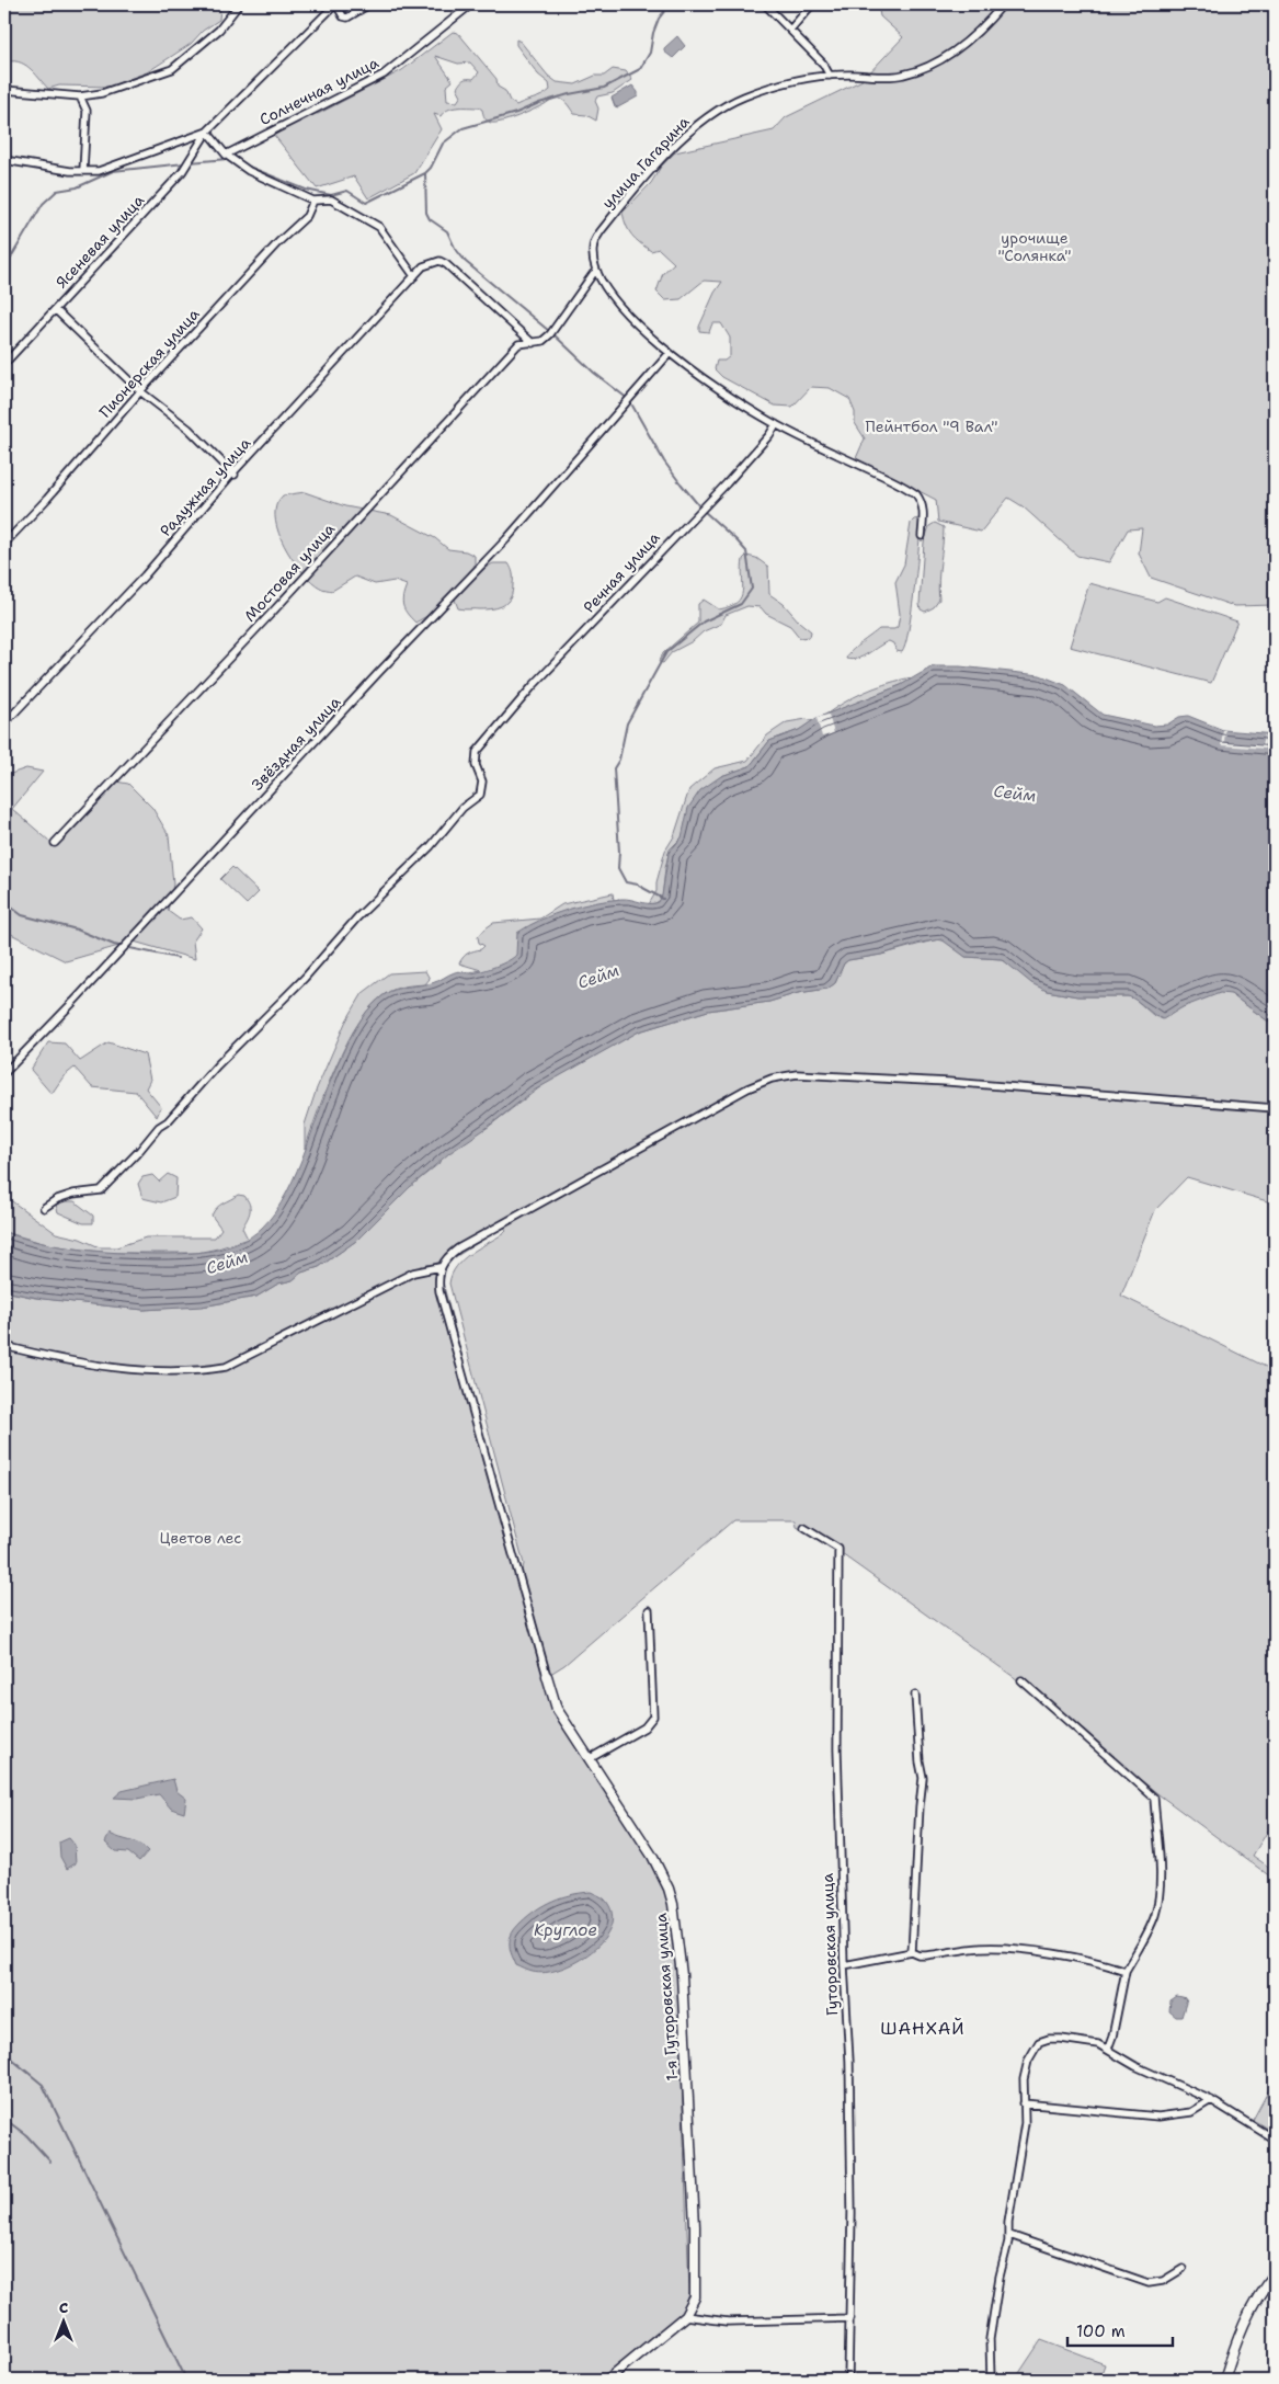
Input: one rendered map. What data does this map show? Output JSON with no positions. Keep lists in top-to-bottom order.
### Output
{
  "streets": {
    "street": [
      "Солнечная улица",
      "улица Гагарина",
      "Ясеневая улица",
      "Пионерская улица",
      "Радужная улица",
      "Мостовая улица",
      "Речная улица",
      "Звёздная улица",
      "Гуторовская улица",
      "1-я Гуторовская улица"
    ]
  },
  "crossings": [
    ["улица Гагарина", "Мостовая улица"],
    ["улица Гагарина", "Речная улица"],
    ["улица Гагарина", "Звёздная улица"],
    ["Радужная улица", "Мостовая улица"]
  ],
  "districts": ["ШАНХАЙ"],
  "water": ["Сейм", "Круглое"],
  "parks": ["урочище \"Солянка\"", "Пейнтбол \"9 Вал\"", "Цветов лес"],
  "scale_bar": "100 m",
  "north": "top"
}
